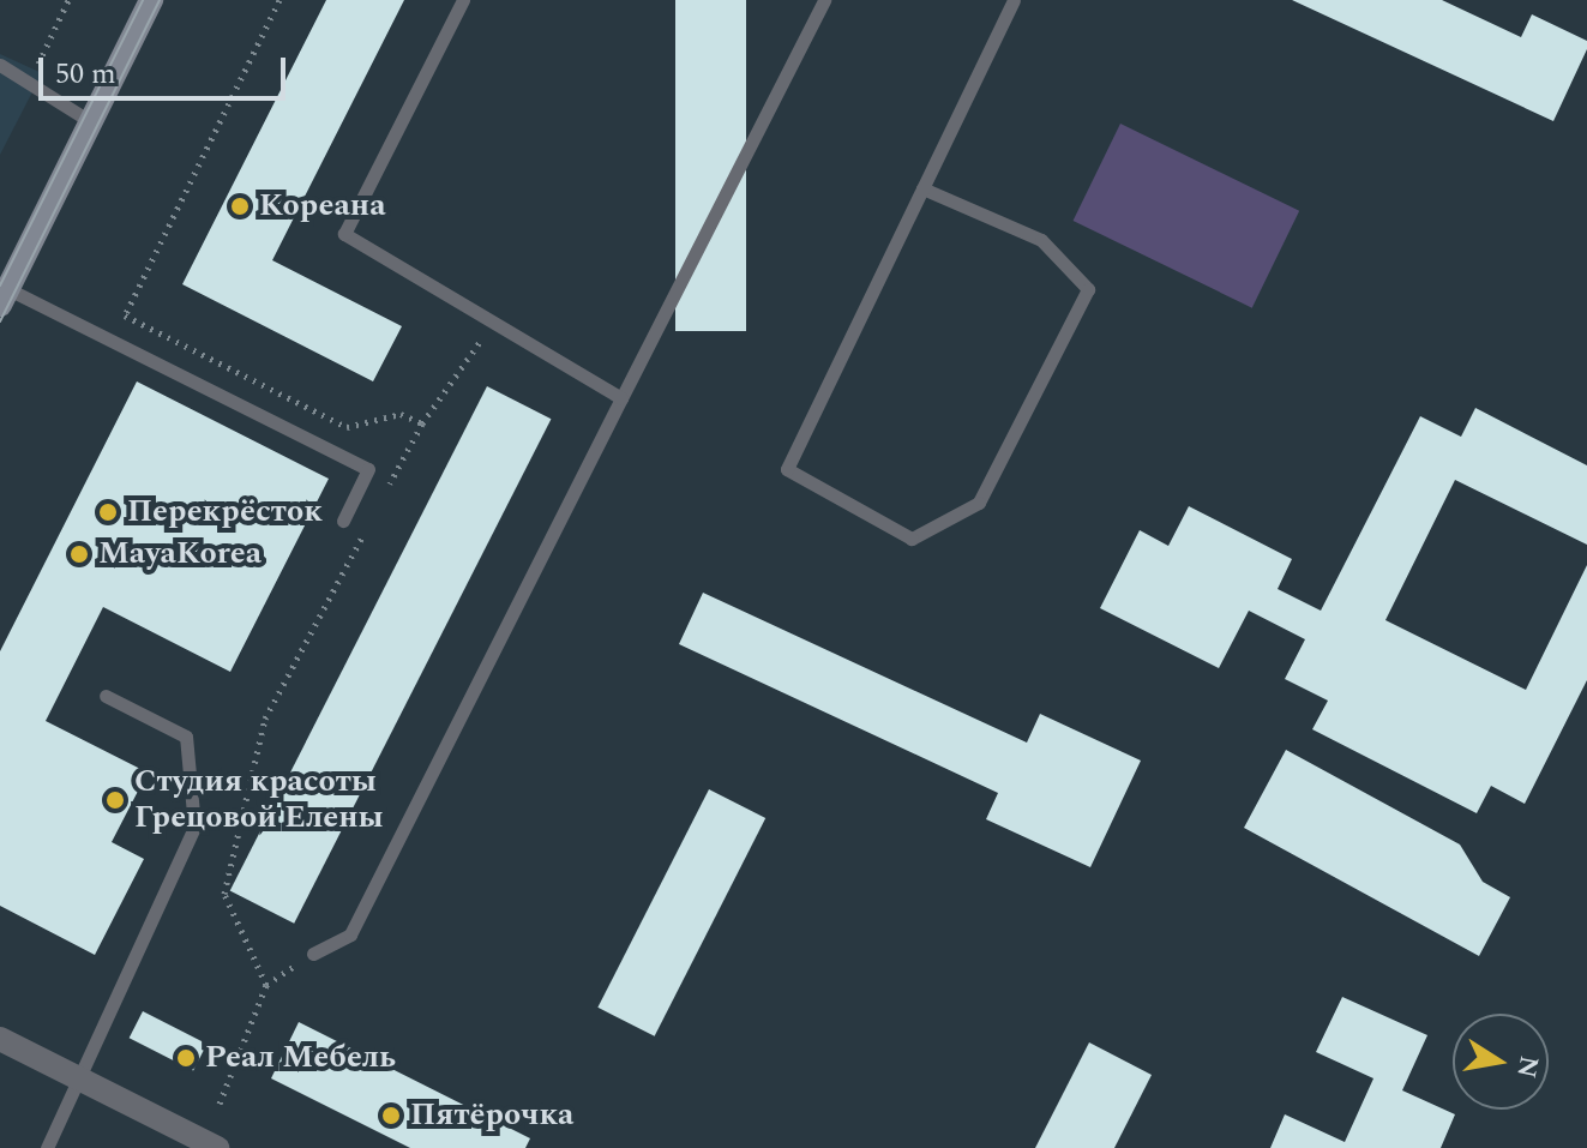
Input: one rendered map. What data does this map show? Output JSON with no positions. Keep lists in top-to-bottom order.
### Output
{
  "places": [
    "Кореана",
    "Перекрёсток",
    "MayaKorea",
    "Студия красоты Грецовой Елены",
    "Реал Мебель",
    "Пятёрочка"
  ],
  "scale_bar": "50 m",
  "north": "right"
}
